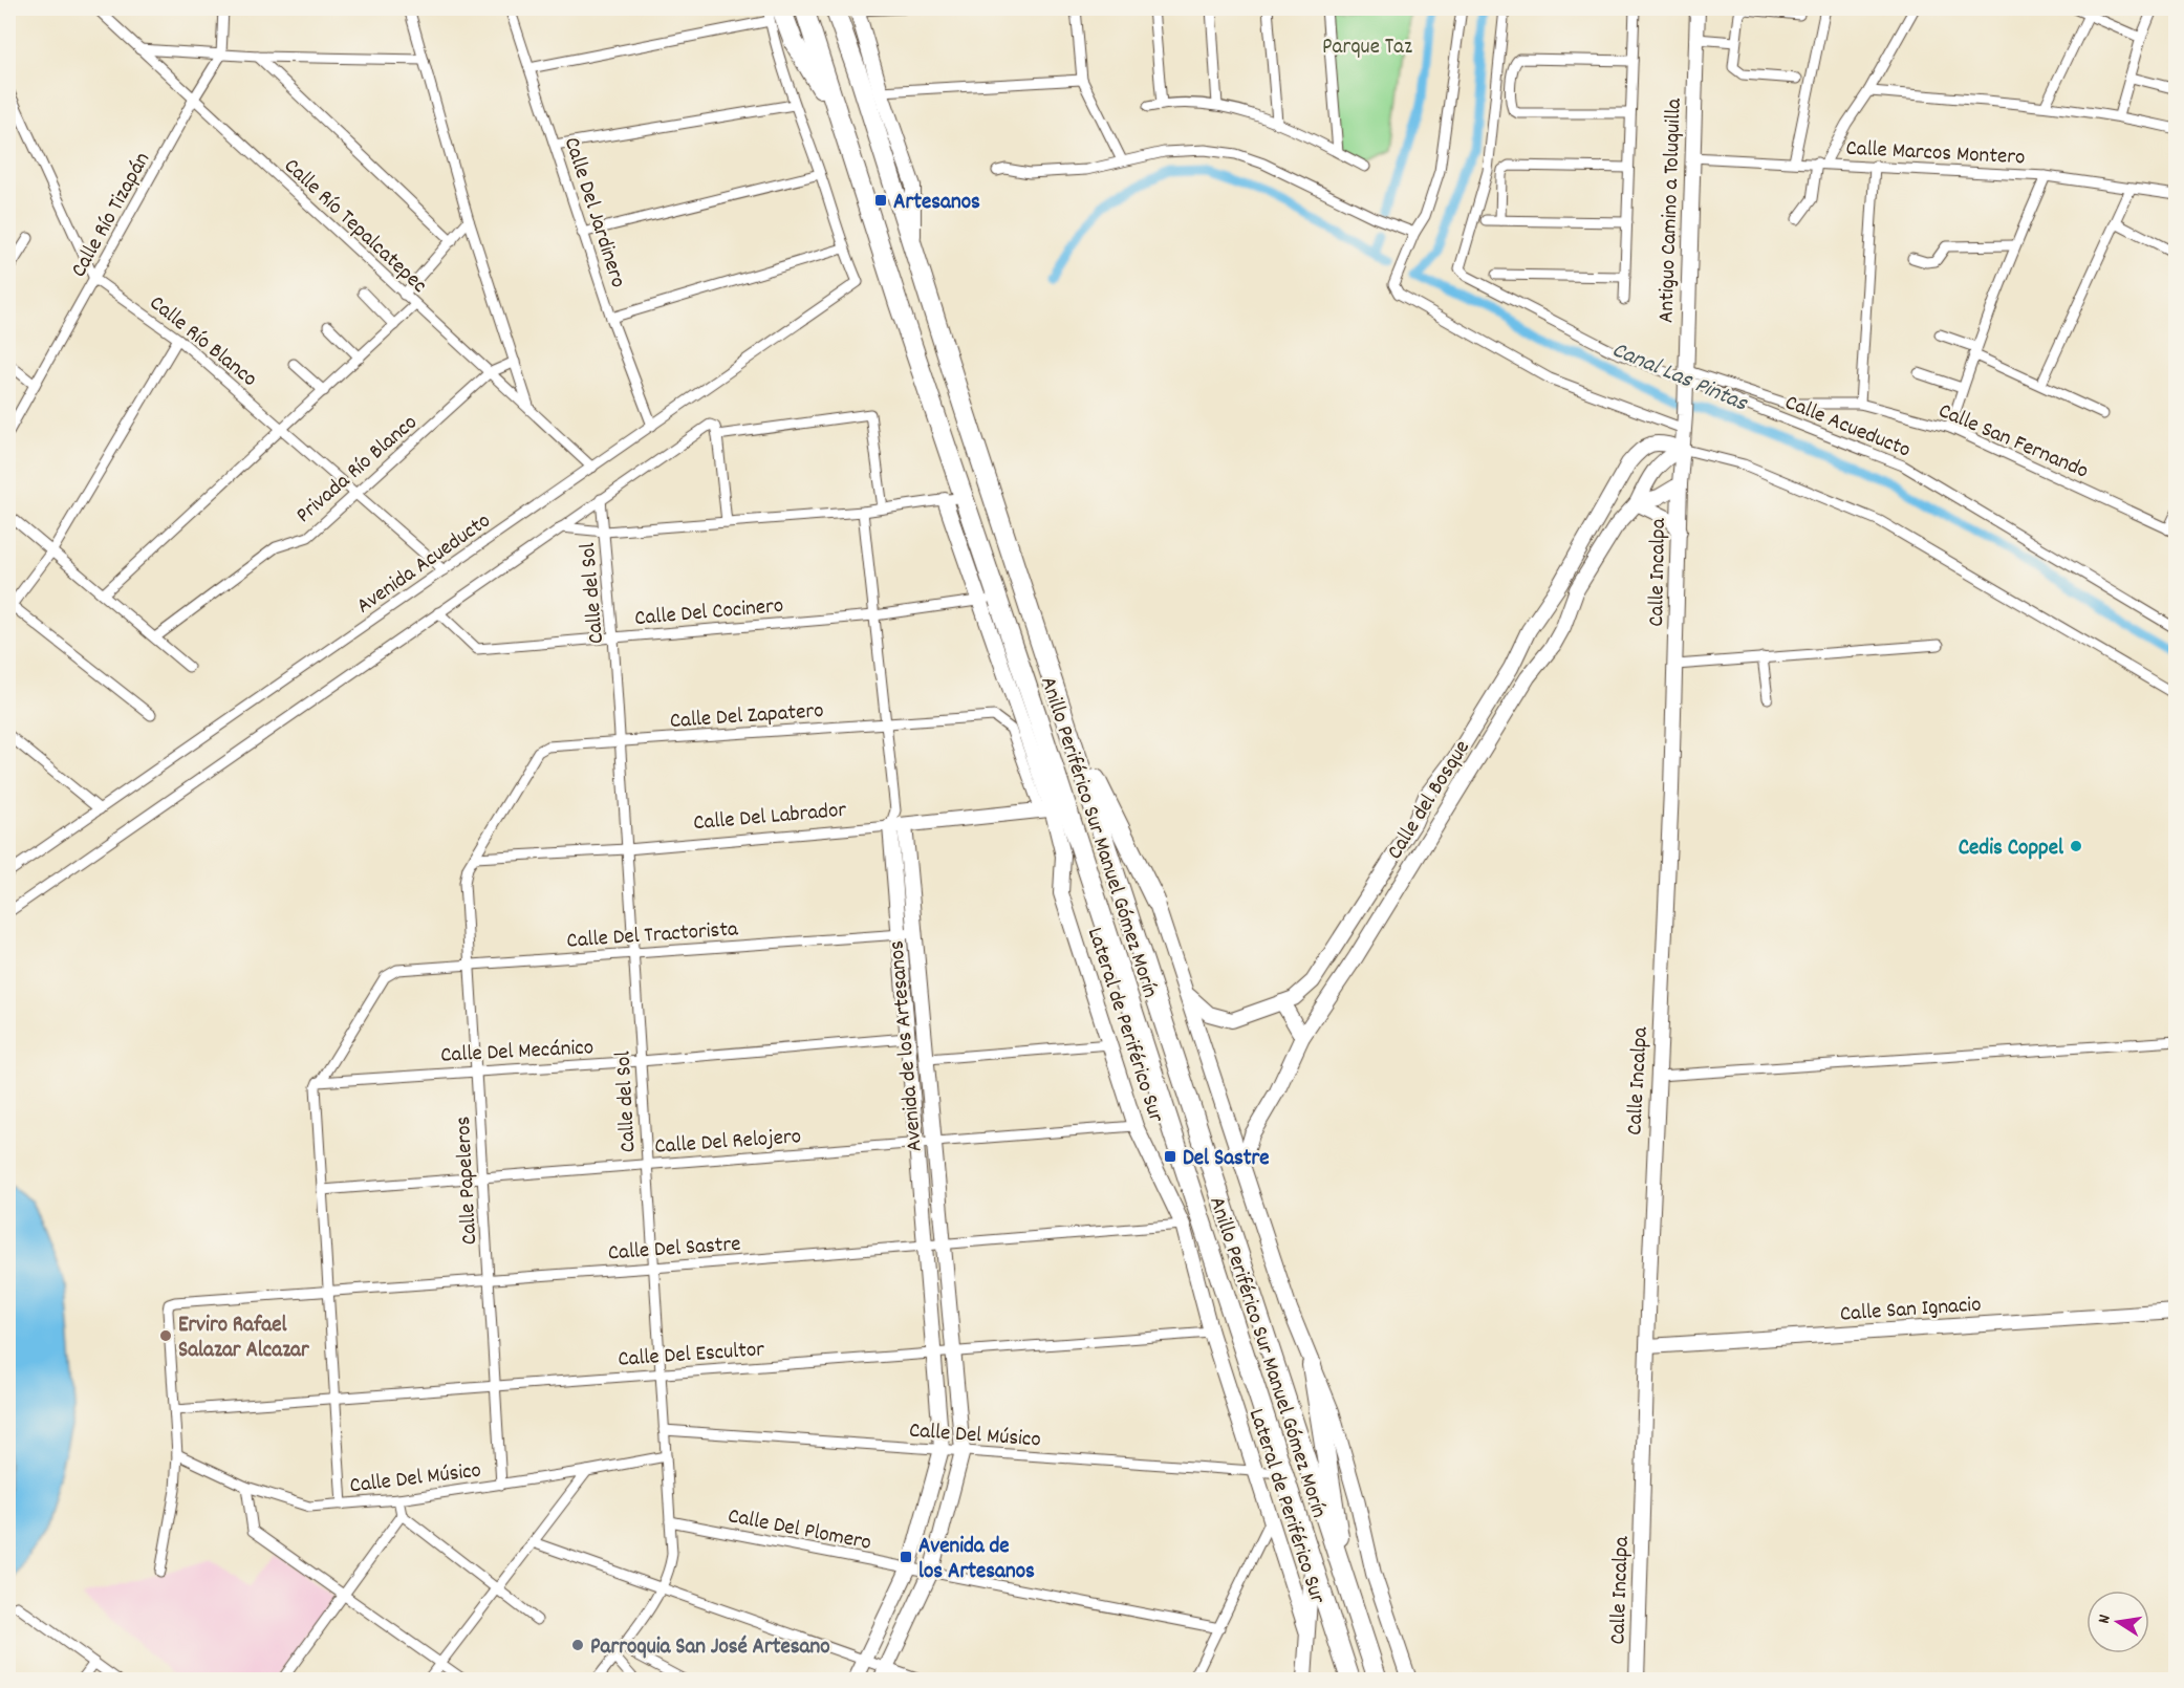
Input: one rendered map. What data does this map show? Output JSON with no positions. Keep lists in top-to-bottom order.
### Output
{
  "streets": {
    "highway": ["Anillo Periférico Sur Manuel Gómez Morín"],
    "street": [
      "Calle Marcos Montero",
      "Antiguo Camino a Toluquilla",
      "Calle Del Jardinero",
      "Calle Río Tizapán",
      "Calle Río Tepalcatepec",
      "Calle Río Blanco",
      "Calle Acueducto",
      "Calle San Fernando",
      "Privada Río Blanco",
      "Avenida Acueducto",
      "Calle Incalpa",
      "Calle del Sol",
      "Calle Del Cocinero",
      "Calle Del Zapatero",
      "Calle del Bosque",
      "Calle Del Labrador",
      "Calle Del Tractorista",
      "Lateral de Periférico Sur",
      "Avenida de los Artesanos",
      "Calle Del Mecánico",
      "Calle Del Relojero",
      "Calle Papeleros",
      "Calle Del Sastre",
      "Calle San Ignacio",
      "Calle Del Escultor",
      "Calle Del Músico",
      "Calle Del Plomero"
    ]
  },
  "crossings": [
    ["Calle Marcos Montero", "Antiguo Camino a Toluquilla"],
    ["Antiguo Camino a Toluquilla", "Calle Acueducto"],
    ["Antiguo Camino a Toluquilla", "Calle San Fernando"],
    ["Calle Del Jardinero", "Avenida Acueducto"],
    ["Calle Río Tizapán", "Calle Río Tepalcatepec"],
    ["Calle Río Tizapán", "Calle Río Blanco"],
    ["Calle Río Tepalcatepec", "Privada Río Blanco"],
    ["Calle Río Tepalcatepec", "Avenida Acueducto"],
    ["Calle Río Blanco", "Privada Río Blanco"],
    ["Calle Río Blanco", "Avenida Acueducto"],
    ["Calle Acueducto", "Calle San Fernando"],
    ["Calle Incalpa", "Calle del Bosque"],
    ["Calle Incalpa", "Calle San Ignacio"],
    ["Calle del Sol", "Calle Del Cocinero"],
    ["Calle del Sol", "Calle Del Zapatero"],
    ["Calle del Sol", "Calle Del Labrador"],
    ["Calle del Sol", "Calle Del Tractorista"],
    ["Calle del Sol", "Calle Del Mecánico"],
    ["Calle del Sol", "Calle Del Relojero"],
    ["Calle del Sol", "Calle Del Sastre"],
    ["Calle del Sol", "Calle Del Escultor"],
    ["Calle del Sol", "Calle Del Músico"],
    ["Calle del Sol", "Calle Del Plomero"],
    ["Calle Del Cocinero", "Anillo Periférico Sur Manuel Gómez Morín"],
    ["Calle Del Cocinero", "Avenida de los Artesanos"],
    ["Calle Del Zapatero", "Calle Del Labrador"],
    ["Calle Del Zapatero", "Anillo Periférico Sur Manuel Gómez Morín"],
    ["Calle Del Zapatero", "Lateral de Periférico Sur"],
    ["Calle Del Zapatero", "Avenida de los Artesanos"],
    ["Calle Del Zapatero", "Calle Papeleros"],
    ["Calle Del Labrador", "Anillo Periférico Sur Manuel Gómez Morín"],
    ["Calle Del Labrador", "Lateral de Periférico Sur"],
    ["Calle Del Labrador", "Avenida de los Artesanos"],
    ["Anillo Periférico Sur Manuel Gómez Morín", "Lateral de Periférico Sur"],
    ["Anillo Periférico Sur Manuel Gómez Morín", "Calle Del Músico"],
    ["Calle Del Tractorista", "Avenida de los Artesanos"],
    ["Calle Del Tractorista", "Calle Del Mecánico"],
    ["Calle Del Tractorista", "Calle Papeleros"],
    ["Lateral de Periférico Sur", "Calle Del Relojero"],
    ["Lateral de Periférico Sur", "Calle Del Sastre"],
    ["Lateral de Periférico Sur", "Calle Del Escultor"],
    ["Lateral de Periférico Sur", "Calle Del Músico"],
    ["Avenida de los Artesanos", "Calle Del Mecánico"],
    ["Avenida de los Artesanos", "Calle Del Relojero"],
    ["Avenida de los Artesanos", "Calle Del Sastre"],
    ["Avenida de los Artesanos", "Calle Del Escultor"],
    ["Avenida de los Artesanos", "Calle Del Músico"],
    ["Avenida de los Artesanos", "Calle Del Plomero"],
    ["Calle Del Mecánico", "Calle Papeleros"],
    ["Calle Del Relojero", "Calle Papeleros"],
    ["Calle Papeleros", "Calle Del Sastre"],
    ["Calle Papeleros", "Calle Del Escultor"],
    ["Calle Papeleros", "Calle Del Músico"],
    ["Calle Del Sastre", "Calle Del Escultor"]
  ],
  "water": ["Canal Las Pintas"],
  "parks": ["Parque Taz"],
  "places": {
    "transit": ["Artesanos", "Del Sastre", "Avenida de los Artesanos"],
    "other": ["Cedis Coppel", "Erviro Rafael Salazar Alcazar", "Parroquia San José Artesano"]
  },
  "north": "left"
}
